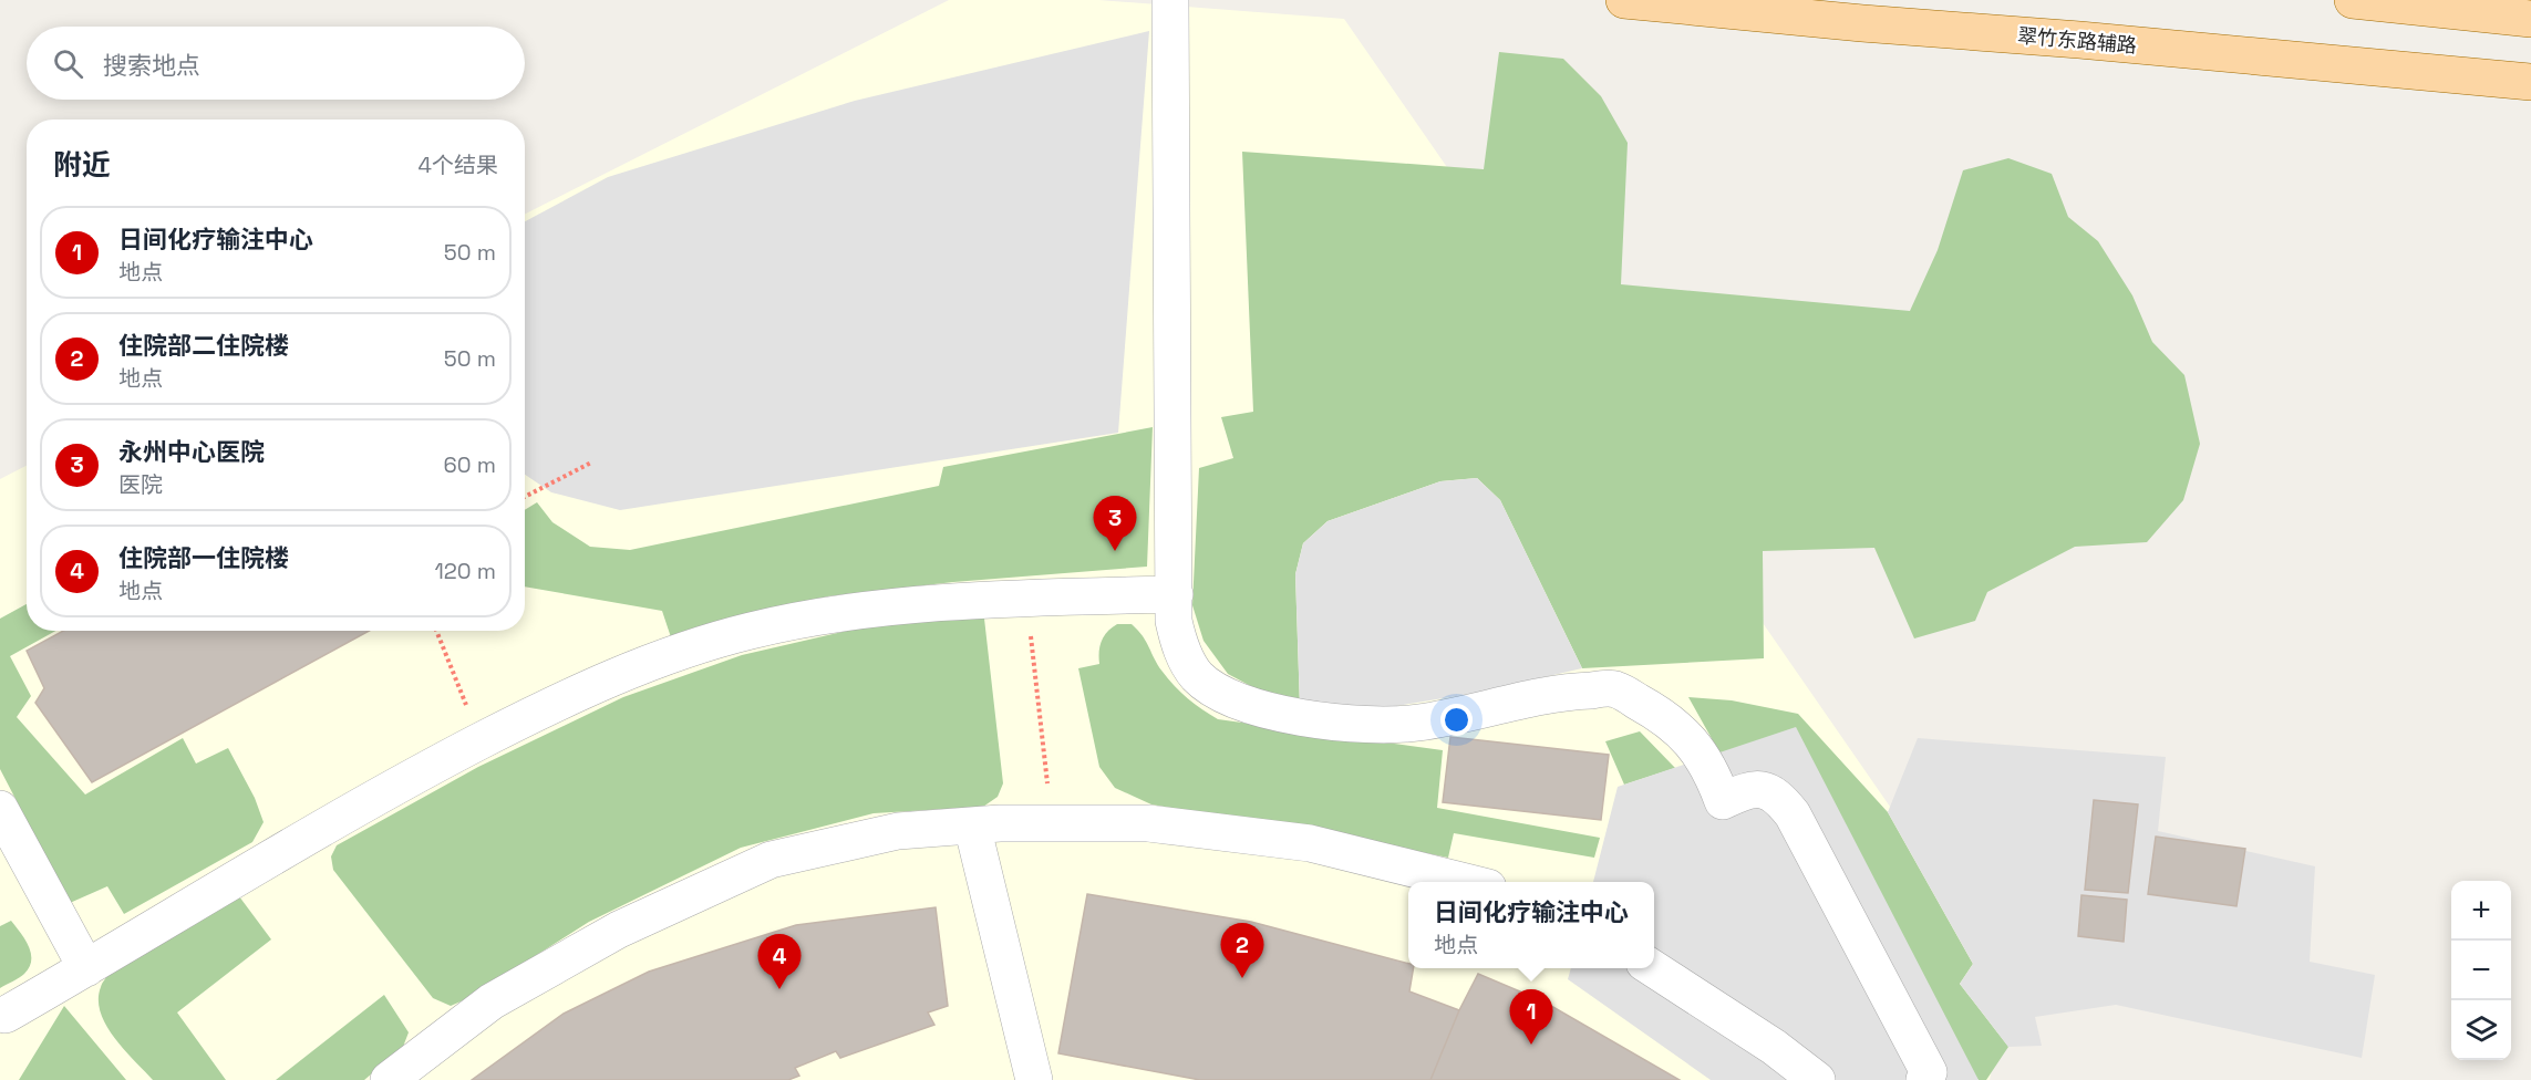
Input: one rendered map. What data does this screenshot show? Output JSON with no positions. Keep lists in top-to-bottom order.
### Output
{
  "streets": {
    "main road": ["翠竹东路辅路"]
  },
  "page": {
    "search": "搜索地点",
    "heading": ["附近", "4个结果"],
    "list": [
      {
        "mark": "1",
        "name": "日间化疗输注中心",
        "note": "地点",
        "value": "50 m"
      },
      {
        "mark": "2",
        "name": "住院部二住院楼",
        "note": "地点",
        "value": "50 m"
      },
      {
        "mark": "3",
        "name": "永州中心医院",
        "note": "医院",
        "value": "60 m"
      },
      {
        "mark": "4",
        "name": "住院部一住院楼",
        "note": "地点",
        "value": "120 m"
      }
    ],
    "pins": [
      "3",
      "2",
      "4",
      "1"
    ],
    "map_buttons": ["+", "−"],
    "popup": ["日间化疗输注中心", "地点"]
  }
}
